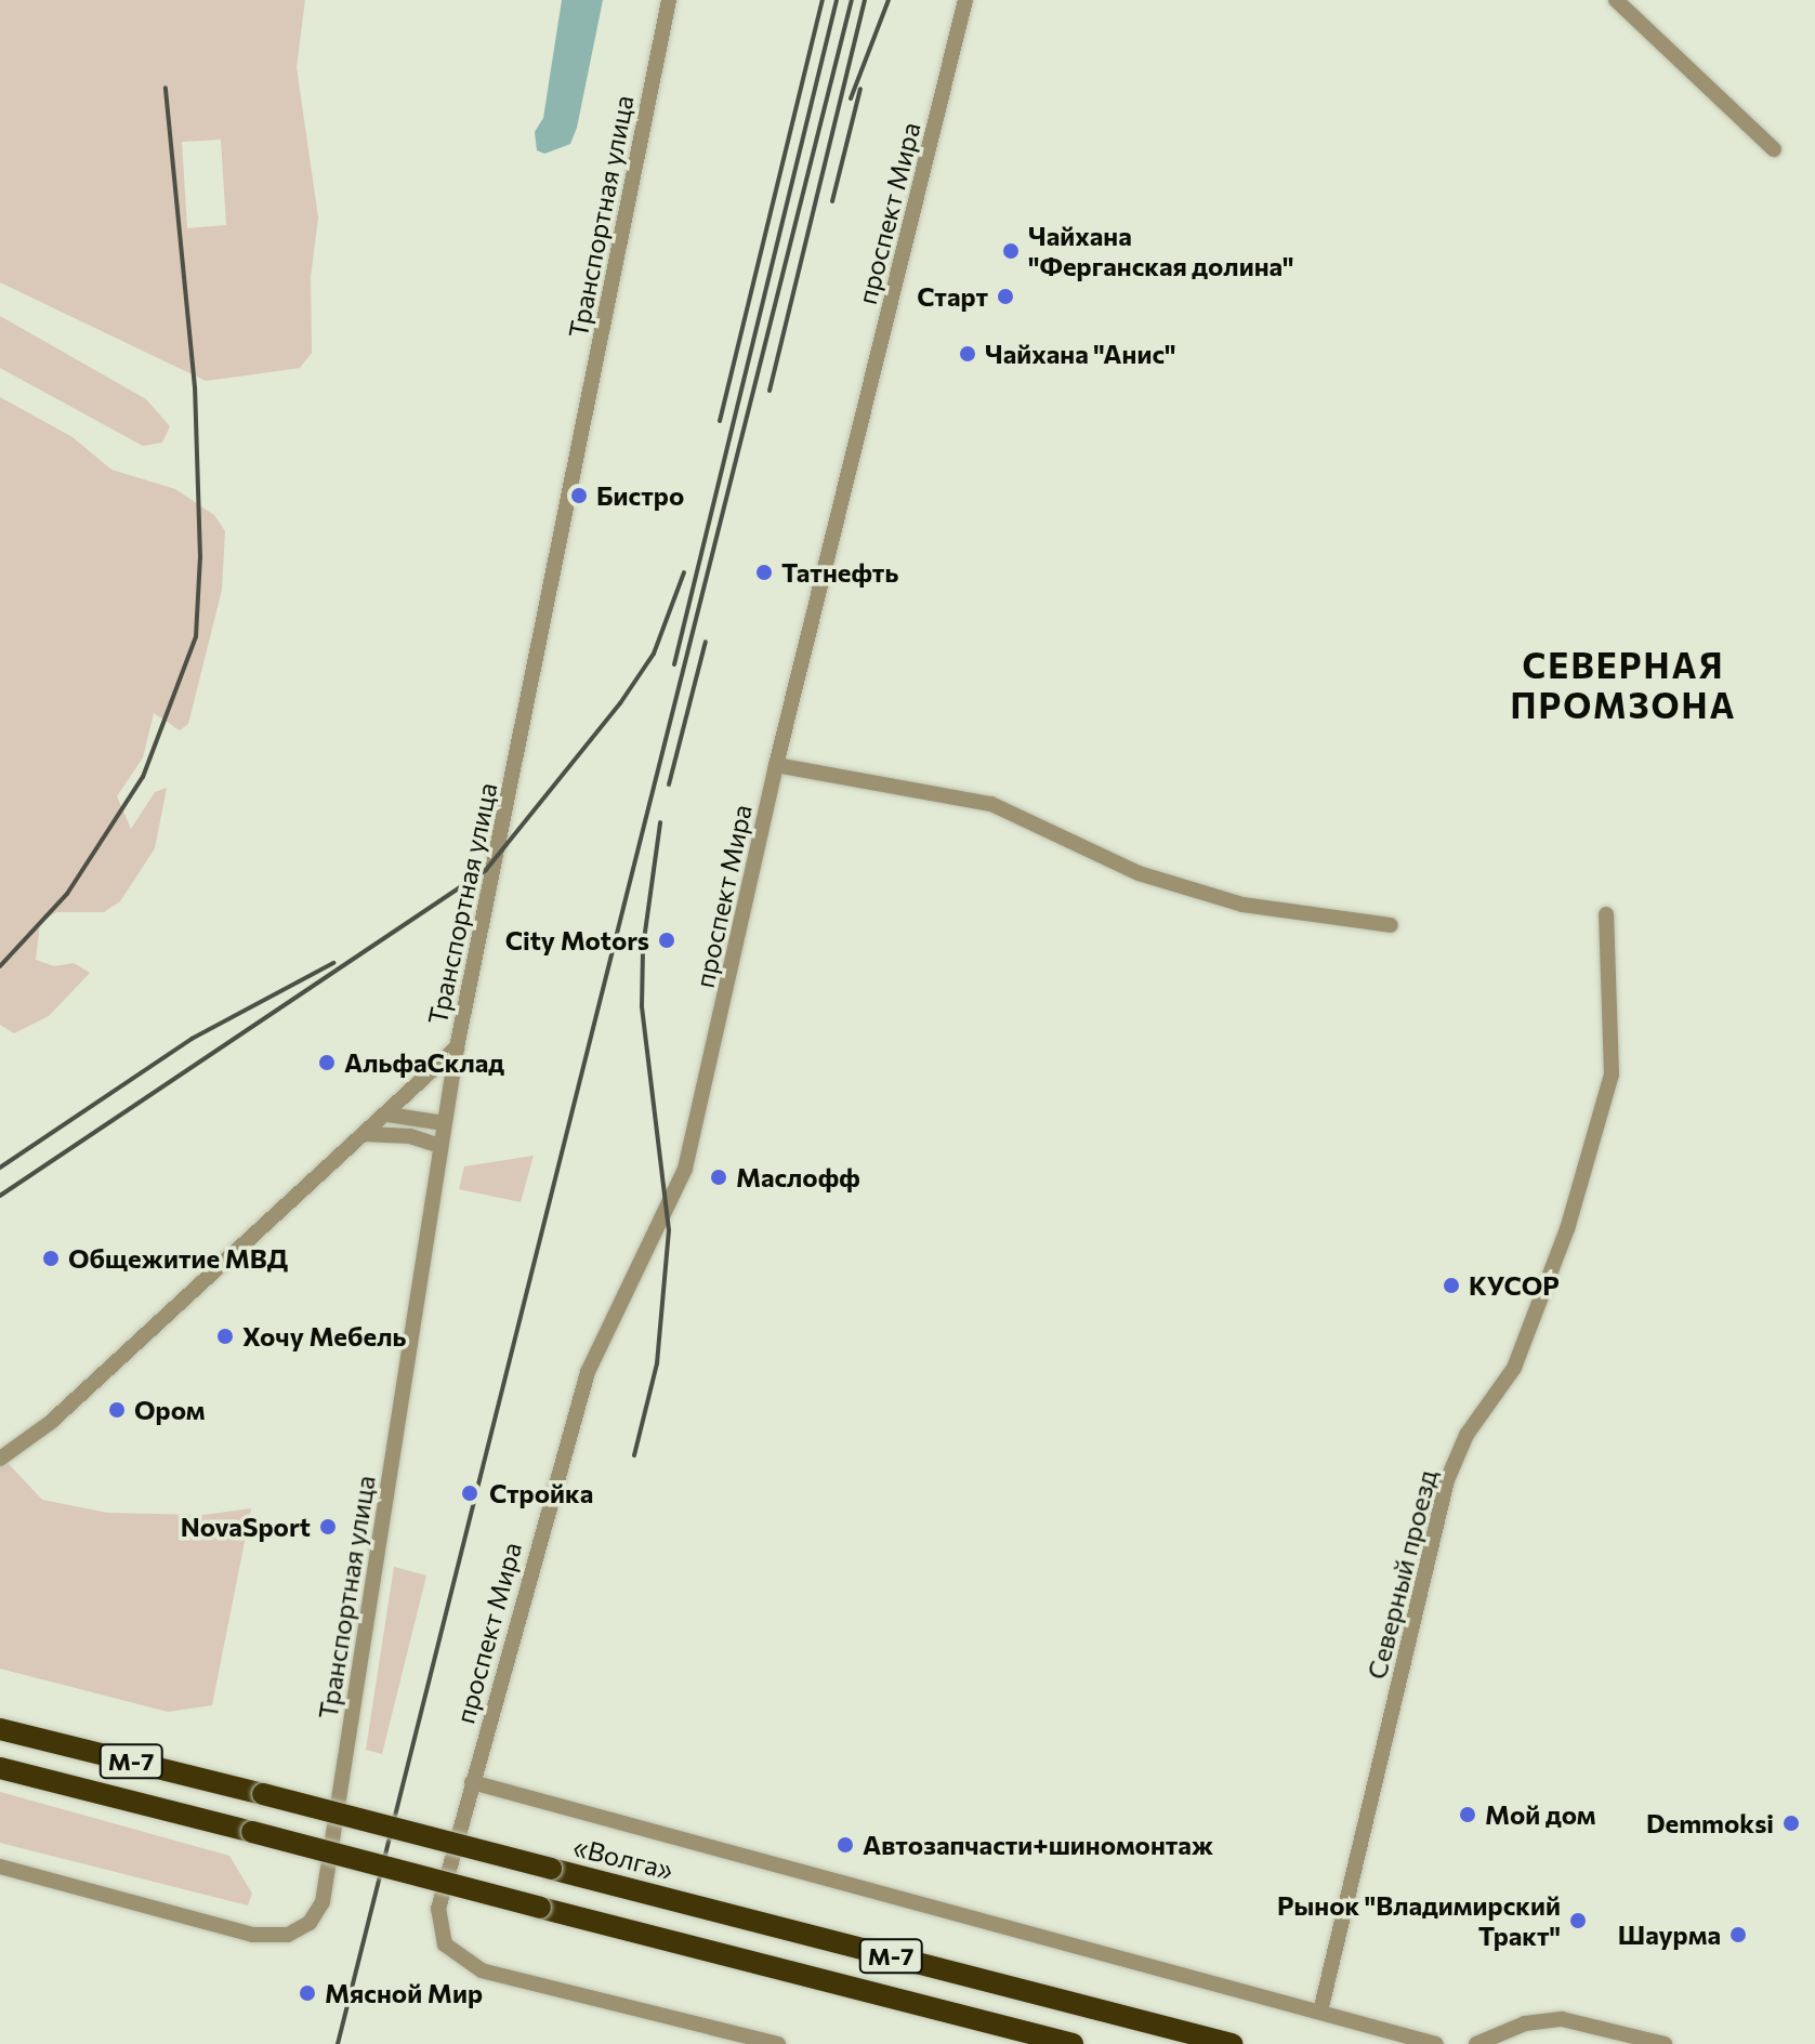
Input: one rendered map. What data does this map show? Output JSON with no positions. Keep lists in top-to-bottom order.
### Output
{
  "streets": {
    "highway": ["М-7", "«Волга»"],
    "street": ["проспект Мира", "Транспортная улица", "Северный проезд"]
  },
  "districts": ["СЕВЕРНАЯ ПРОМЗОНА"],
  "places": [
    "Чайхана \"Ферганская долина\"",
    "Старт",
    "Чайхана \"Анис\"",
    "Бистро",
    "Татнефть",
    "City Motors",
    "АльфаСклад",
    "Маслофф",
    "Общежитие МВД",
    "КУСОР",
    "Хочу Мебель",
    "Ором",
    "Стройка",
    "NovaSport",
    "Мой дом",
    "Demmoksi",
    "Автозапчасти+шиномонтаж",
    "Рынок \"Владимирский Тракт\"",
    "Шаурма",
    "Мясной Мир"
  ]
}
